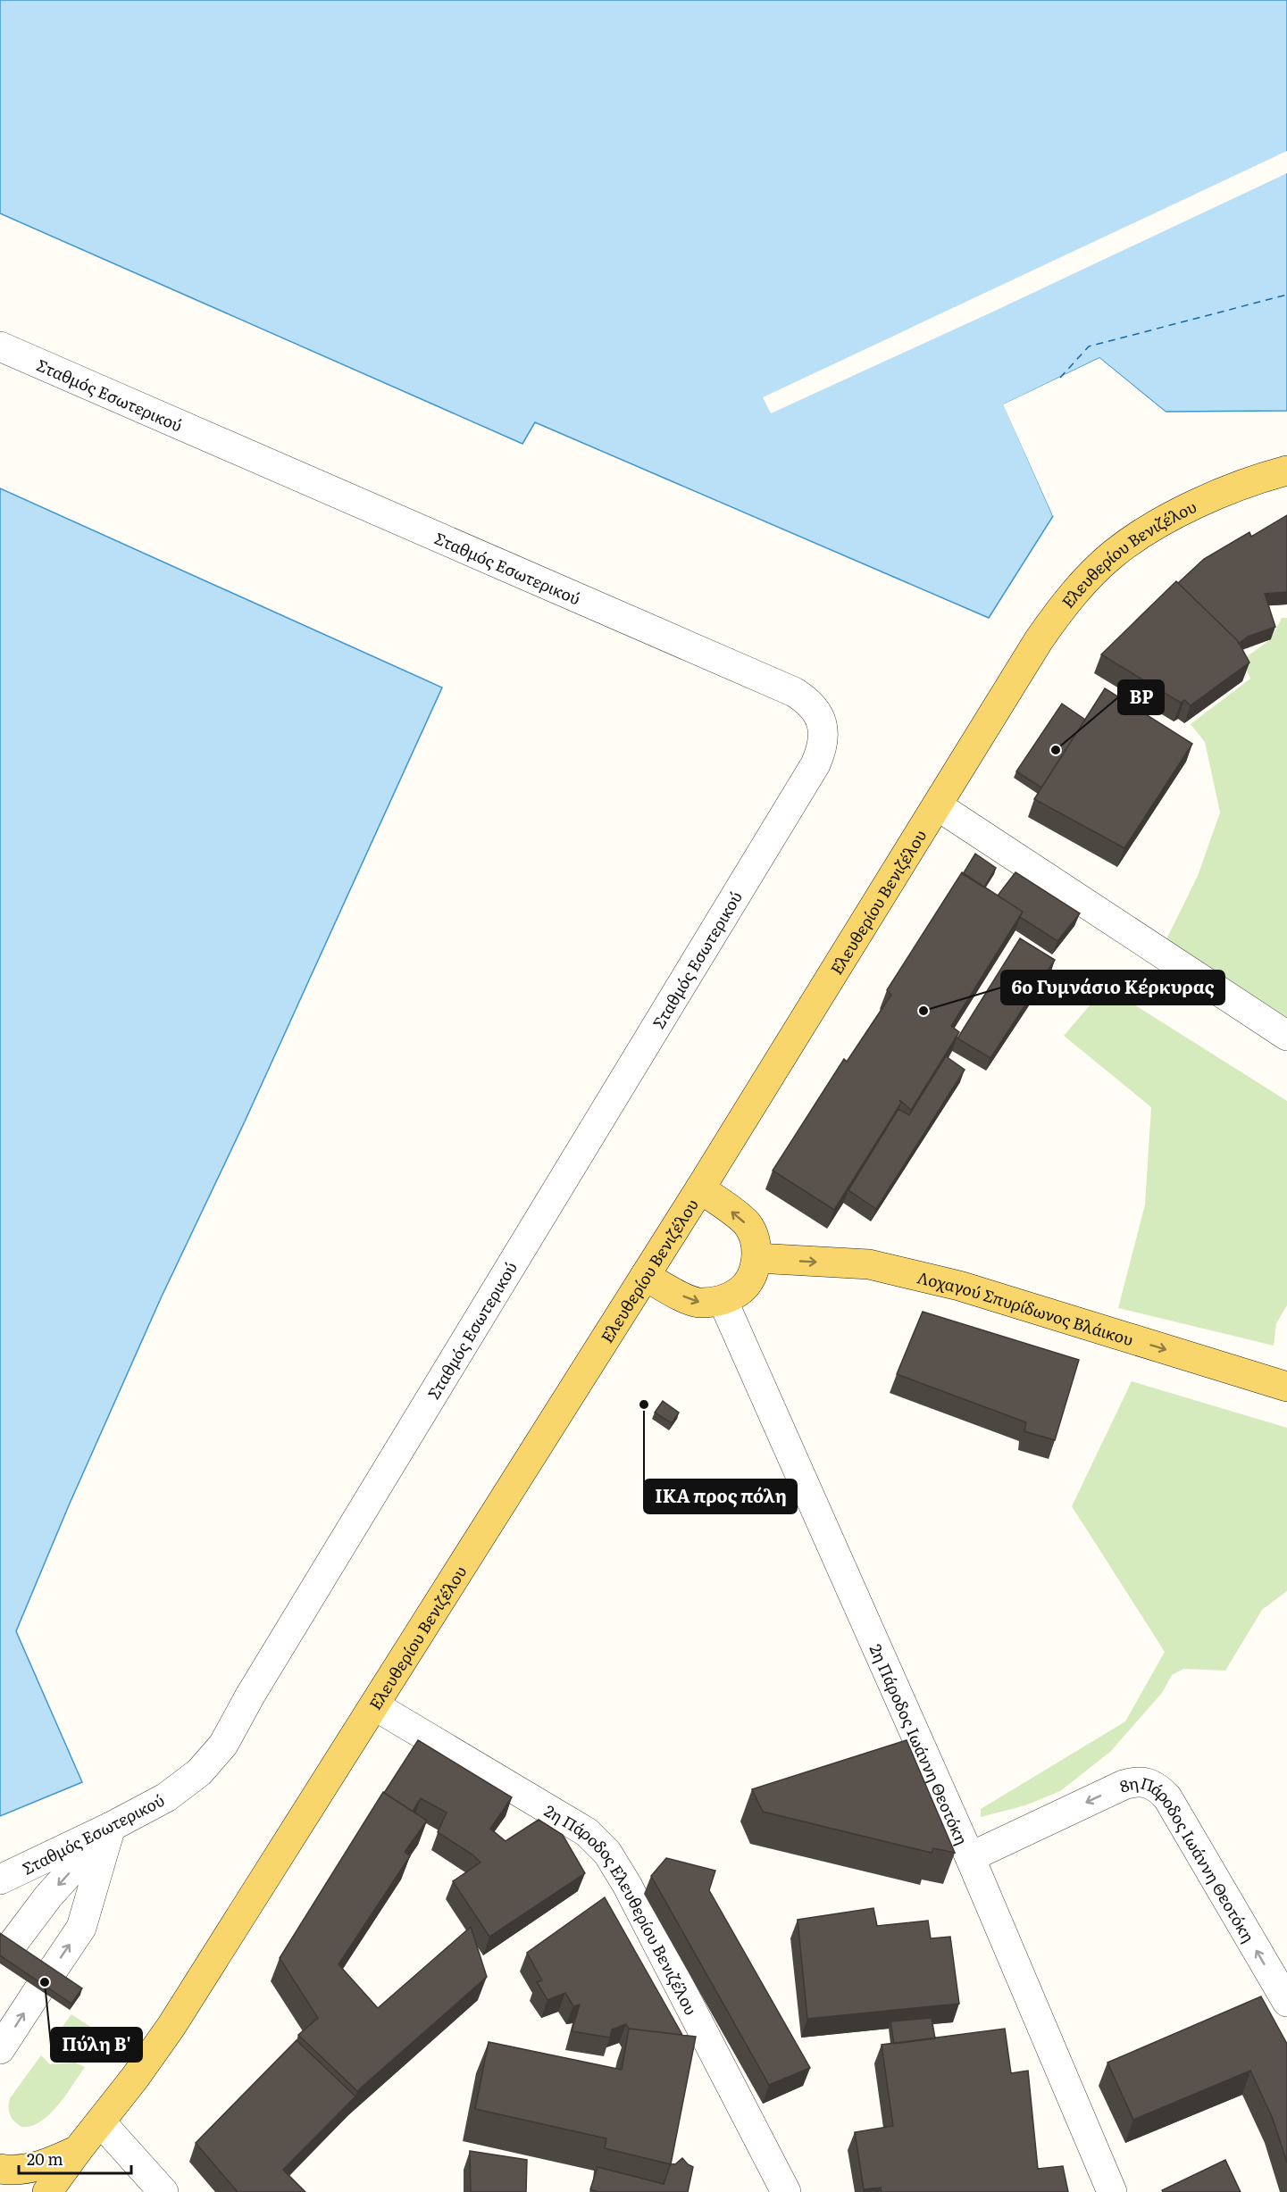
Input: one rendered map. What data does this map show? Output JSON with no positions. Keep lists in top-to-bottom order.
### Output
{
  "streets": {
    "main road": ["Ελευθερίου Βενιζέλου", "Λοχαγού Σπυρίδωνος Βλάικου"],
    "street": [
      "Σταθμός Εσωτερικού",
      "2η Πάροδος Ιωάννη Θεοτόκη",
      "8η Πάροδος Ιωάννη Θεοτόκη",
      "2η Πάροδος Ελευθερίου Βενιζέλου"
    ]
  },
  "crossings": [
    ["Ελευθερίου Βενιζέλου", "2η Πάροδος Ελευθερίου Βενιζέλου"],
    ["2η Πάροδος Ιωάννη Θεοτόκη", "8η Πάροδος Ιωάννη Θεοτόκη"]
  ],
  "one_way": ["Λοχαγού Σπυρίδωνος Βλάικου"],
  "places": [
    "BP",
    "6ο Γυμνάσιο Κέρκυρας",
    "ΙΚΑ προς πόλη",
    "Πύλη Β'"
  ],
  "scale_bar": "20 m"
}
